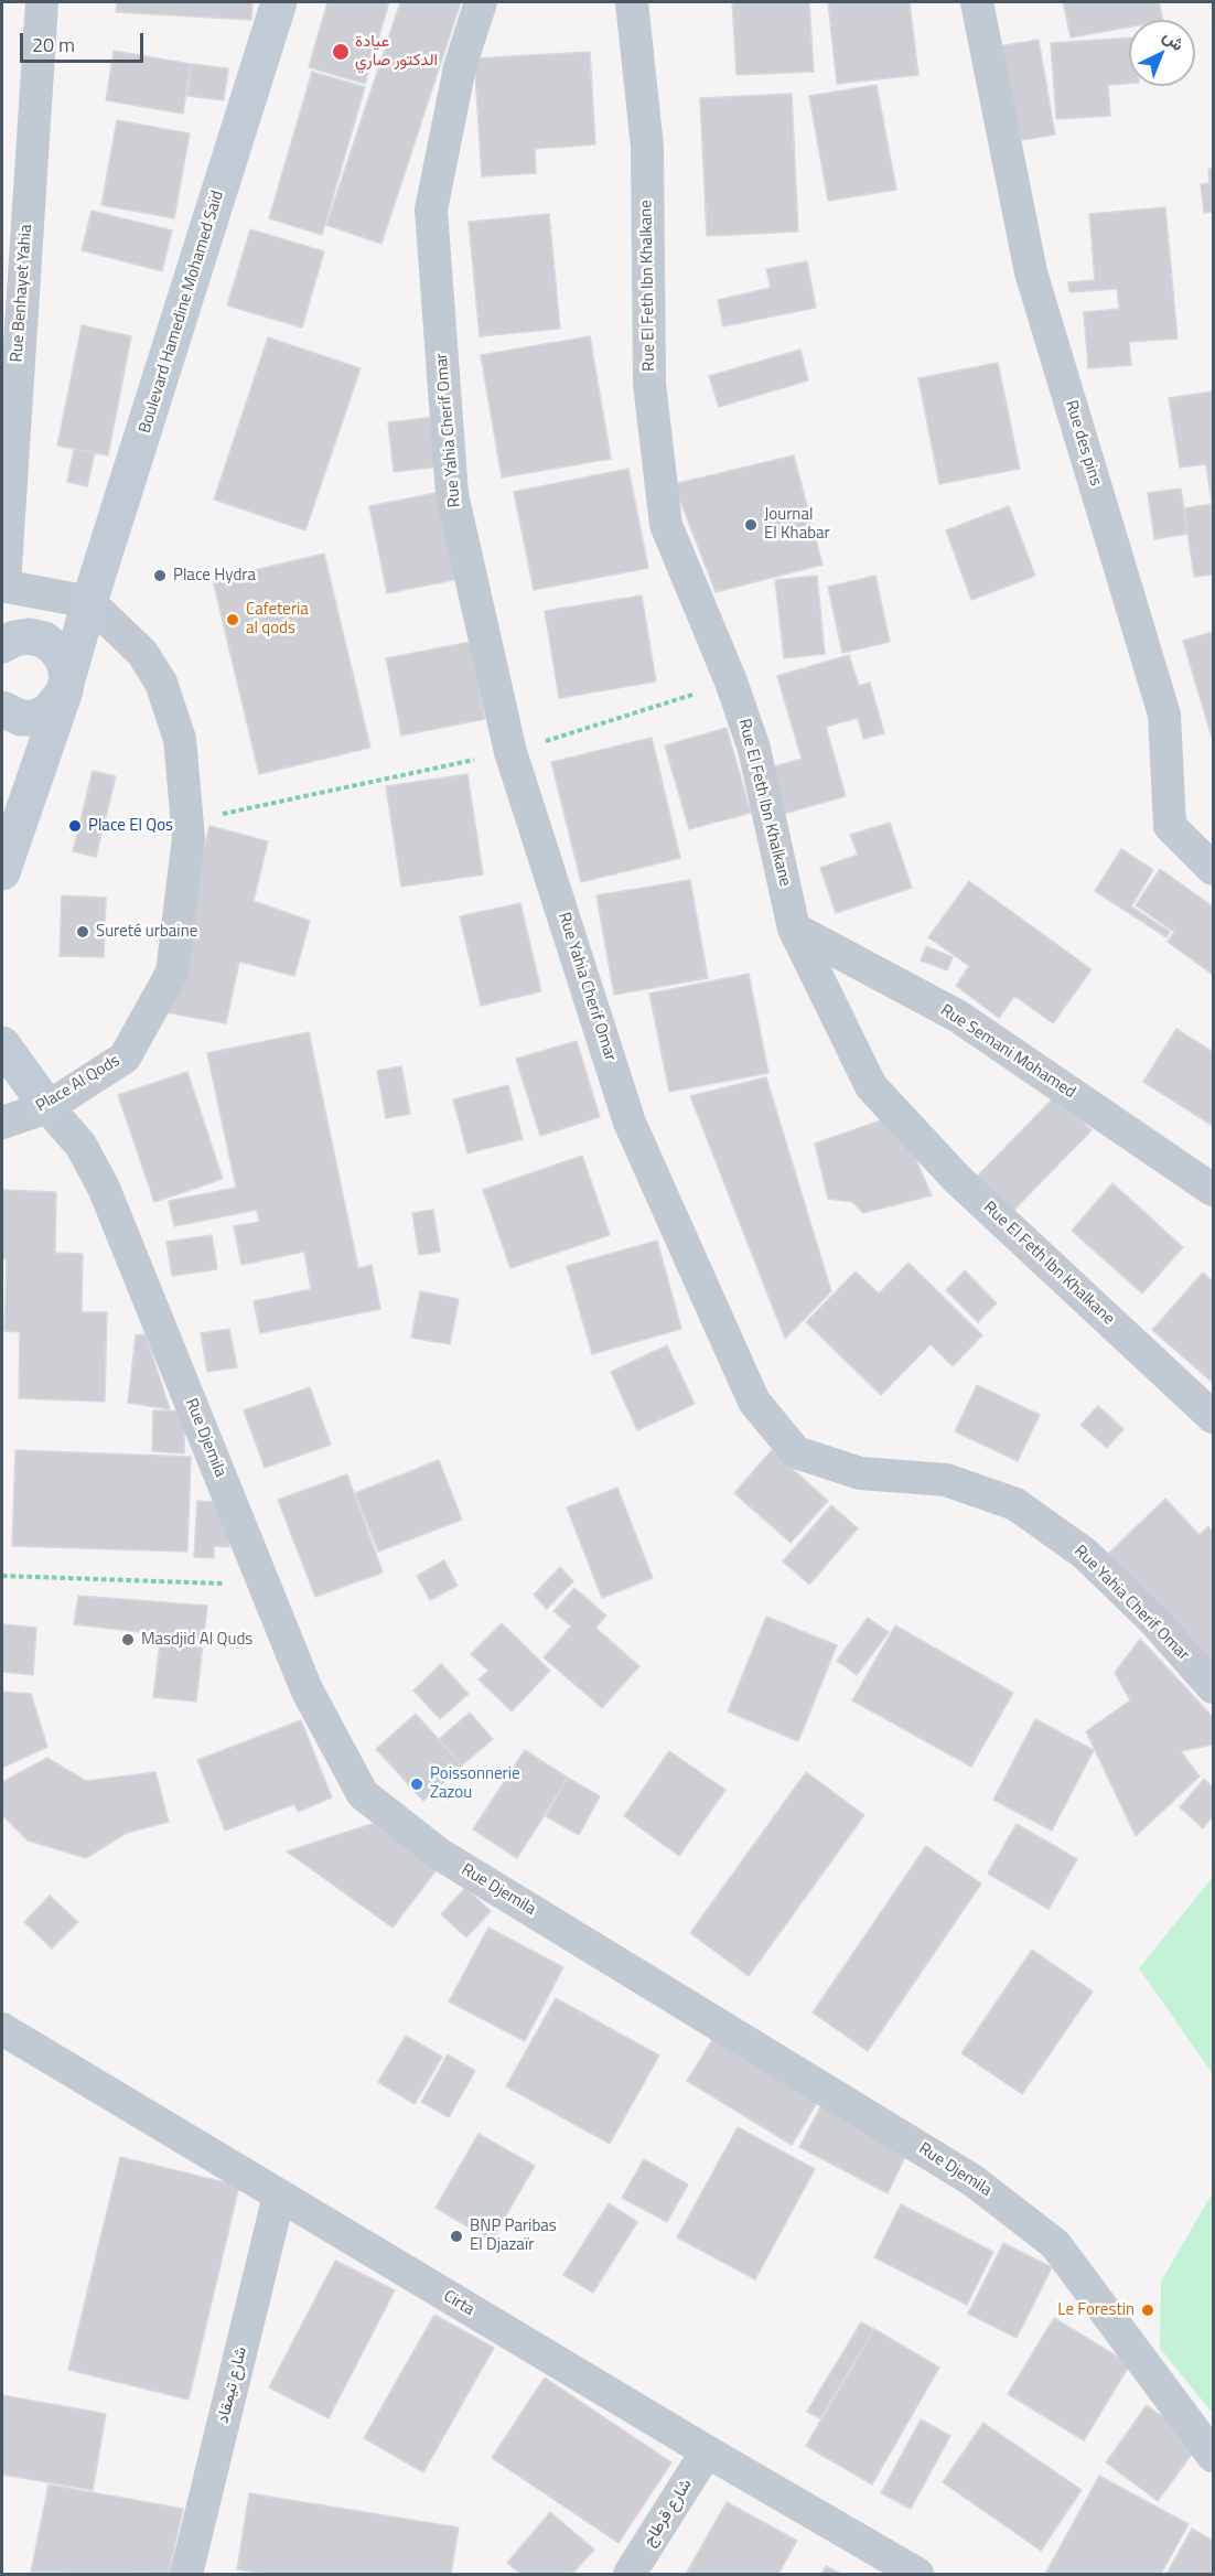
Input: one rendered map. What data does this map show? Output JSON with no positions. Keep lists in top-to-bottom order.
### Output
{
  "streets": {
    "street": [
      "Rue El Feth Ibn Khalkane",
      "Rue Benhayet Yahia",
      "Boulevard Hamedine Mohamed Saïd",
      "Rue Yahia Cherif Omar",
      "Rue des pins",
      "Rue Semani Mohamed",
      "Place Al Qods",
      "Rue Djemila",
      "Cirta",
      "شارع تيمقاد",
      "شارع قرطاج"
    ]
  },
  "crossings": [
    ["Rue El Feth Ibn Khalkane", "Rue Semani Mohamed"],
    ["Boulevard Hamedine Mohamed Saïd", "Place Al Qods"],
    ["Place Al Qods", "Rue Djemila"],
    ["Cirta", "شارع تيمقاد"],
    ["Cirta", "شارع قرطاج"]
  ],
  "places": [
    "عيادة الدكتور صاري",
    "Journal El Khabar",
    "Place Hydra",
    "Cafeteria al qods",
    "Place El Qos",
    "Sureté urbaine",
    "Masdjid Al Quds",
    "Poissonnerie Zazou",
    "BNP Paribas El Djazaïr",
    "Le Forestin"
  ],
  "scale_bar": "20 m",
  "north": "top right"
}
